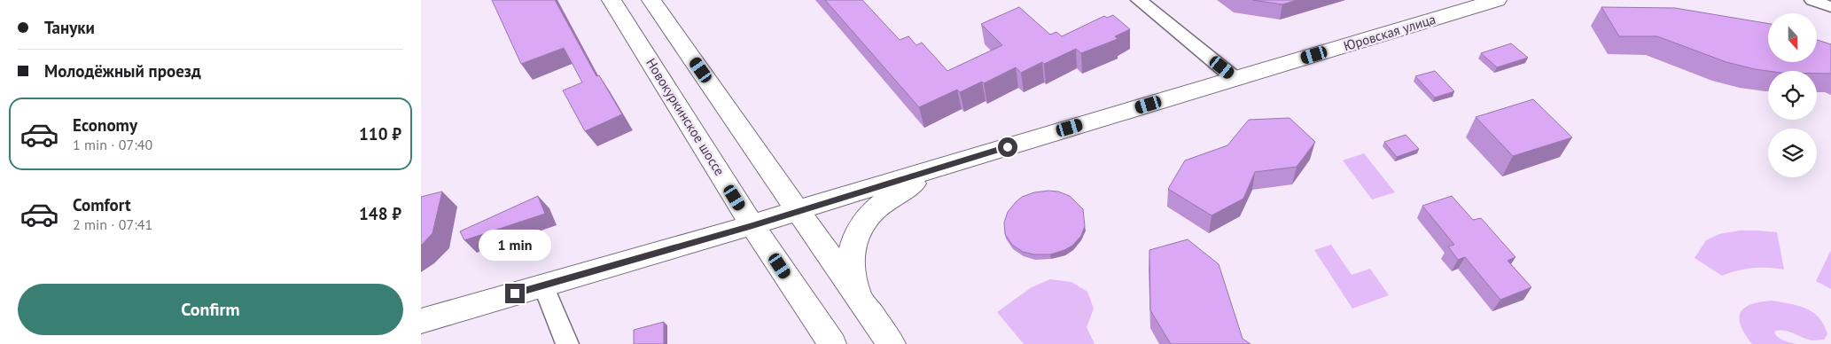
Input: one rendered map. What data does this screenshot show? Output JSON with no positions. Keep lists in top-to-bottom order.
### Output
{
  "streets": {
    "main road": ["Юровская улица", "Новокуркинское шоссе"]
  },
  "crossings": [
    ["Юровская улица", "Новокуркинское шоссе"]
  ],
  "north": "bottom",
  "page": {
    "banner": ["Тануки", "Молодёжный проезд"],
    "list": [
      {
        "name": "Economy",
        "note": "1 min · 07:40",
        "value": "110 ₽"
      },
      {
        "name": "Comfort",
        "note": "2 min · 07:41",
        "value": "148 ₽"
      }
    ],
    "bubble": "1 min",
    "buttons": "Confirm"
  }
}
